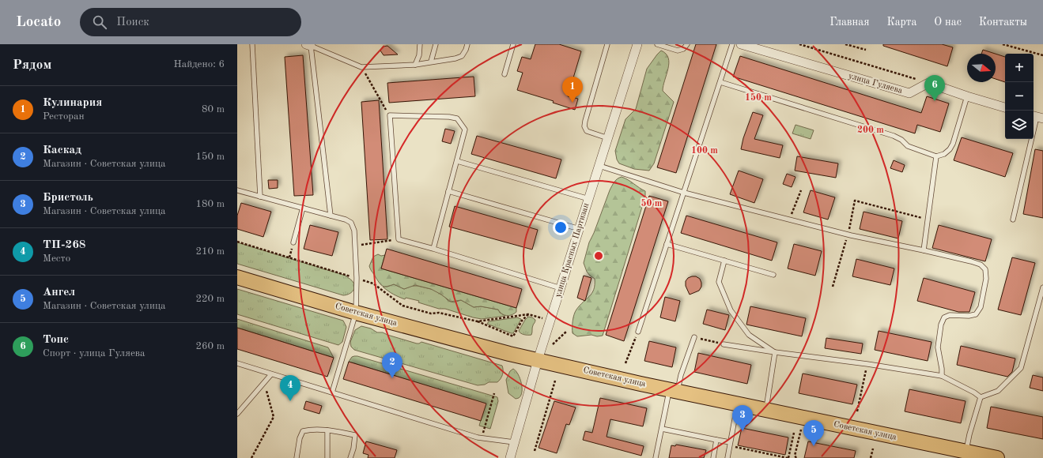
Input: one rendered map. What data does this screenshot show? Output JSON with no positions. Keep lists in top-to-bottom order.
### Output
{
  "streets": {
    "main road": ["Советская улица"],
    "street": ["улица Гуляева", "улица Красных Партизан"]
  },
  "crossings": [
    ["улица Красных Партизан", "Советская улица"]
  ],
  "north": "right",
  "page": {
    "header": "Locato",
    "search": "Поиск",
    "nav": [
      "Главная",
      "Карта",
      "О нас",
      "Контакты"
    ],
    "heading": ["Рядом", "Найдено: 6"],
    "map_buttons": ["+", "−"],
    "pins": [
      "6",
      "1",
      "2",
      "4",
      "3",
      "5"
    ],
    "list": [
      {
        "mark": "1",
        "name": "Кулинария",
        "note": "Ресторан",
        "value": "80 m"
      },
      {
        "mark": "2",
        "name": "Каскад",
        "note": "Магазин · Советская улица",
        "value": "150 m"
      },
      {
        "mark": "3",
        "name": "Бристоль",
        "note": "Магазин · Советская улица",
        "value": "180 m"
      },
      {
        "mark": "4",
        "name": "ТП-268",
        "note": "Место",
        "value": "210 m"
      },
      {
        "mark": "5",
        "name": "Ангел",
        "note": "Магазин · Советская улица",
        "value": "220 m"
      },
      {
        "mark": "6",
        "name": "Топс",
        "note": "Спорт · улица Гуляева",
        "value": "260 m"
      }
    ]
  },
  "rings": [
    "150 m",
    "200 m",
    "100 m",
    "50 m"
  ]
}
